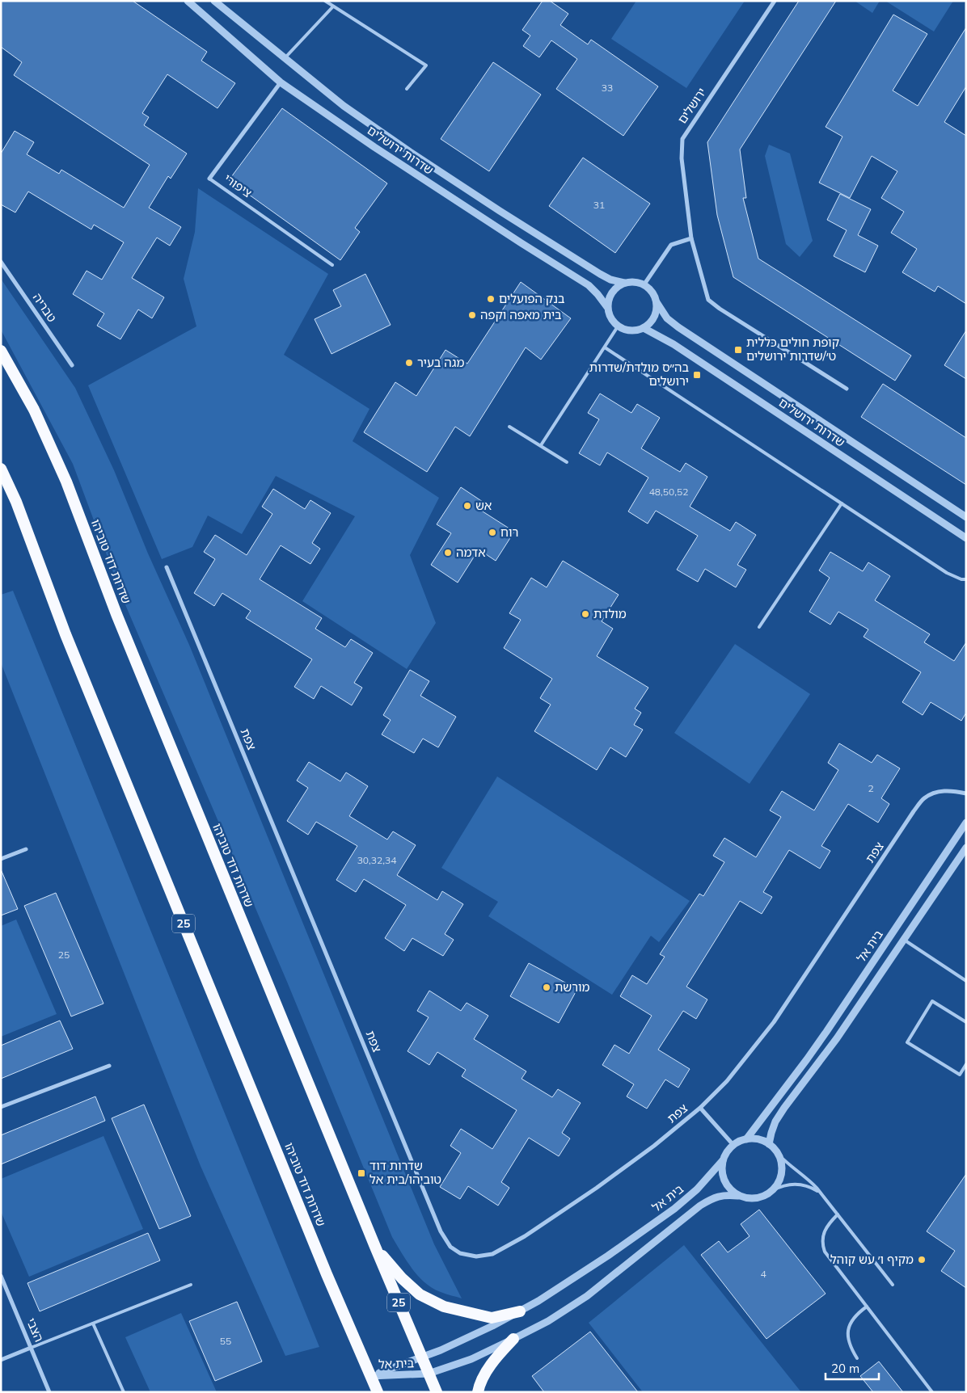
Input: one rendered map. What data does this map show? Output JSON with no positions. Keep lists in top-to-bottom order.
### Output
{
  "streets": {
    "highway": ["שדרות דוד טוביהו", "25"],
    "street": [
      "ירושלים",
      "שדרות ירושלים",
      "ציפורי",
      "טבריה",
      "צפת",
      "בית אל",
      "הצבי"
    ]
  },
  "crossings": [
    ["שדרות ירושלים", "ציפורי"],
    ["שדרות דוד טוביהו", "בית אל"],
    ["צפת", "בית אל"]
  ],
  "places": {
    "other": [
      "בנק הפועלים",
      "בית מאפה וקפה",
      "מגה בעיר",
      "אש",
      "רוח",
      "אדמה",
      "מולדת",
      "מורשת",
      "מקיף ו׳ עש קוהל"
    ],
    "transit": ["קופת חולים כללית ט׳/שדרות ירושלים", "בה״ס מולדת/שדרות ירושלים", "שדרות דוד טוביהו/בית אל"]
  },
  "house_numbers": [
    "33",
    "31",
    "48,50,52",
    "2",
    "30,32,34",
    "25",
    "4",
    "55"
  ],
  "scale_bar": "20 m"
}
